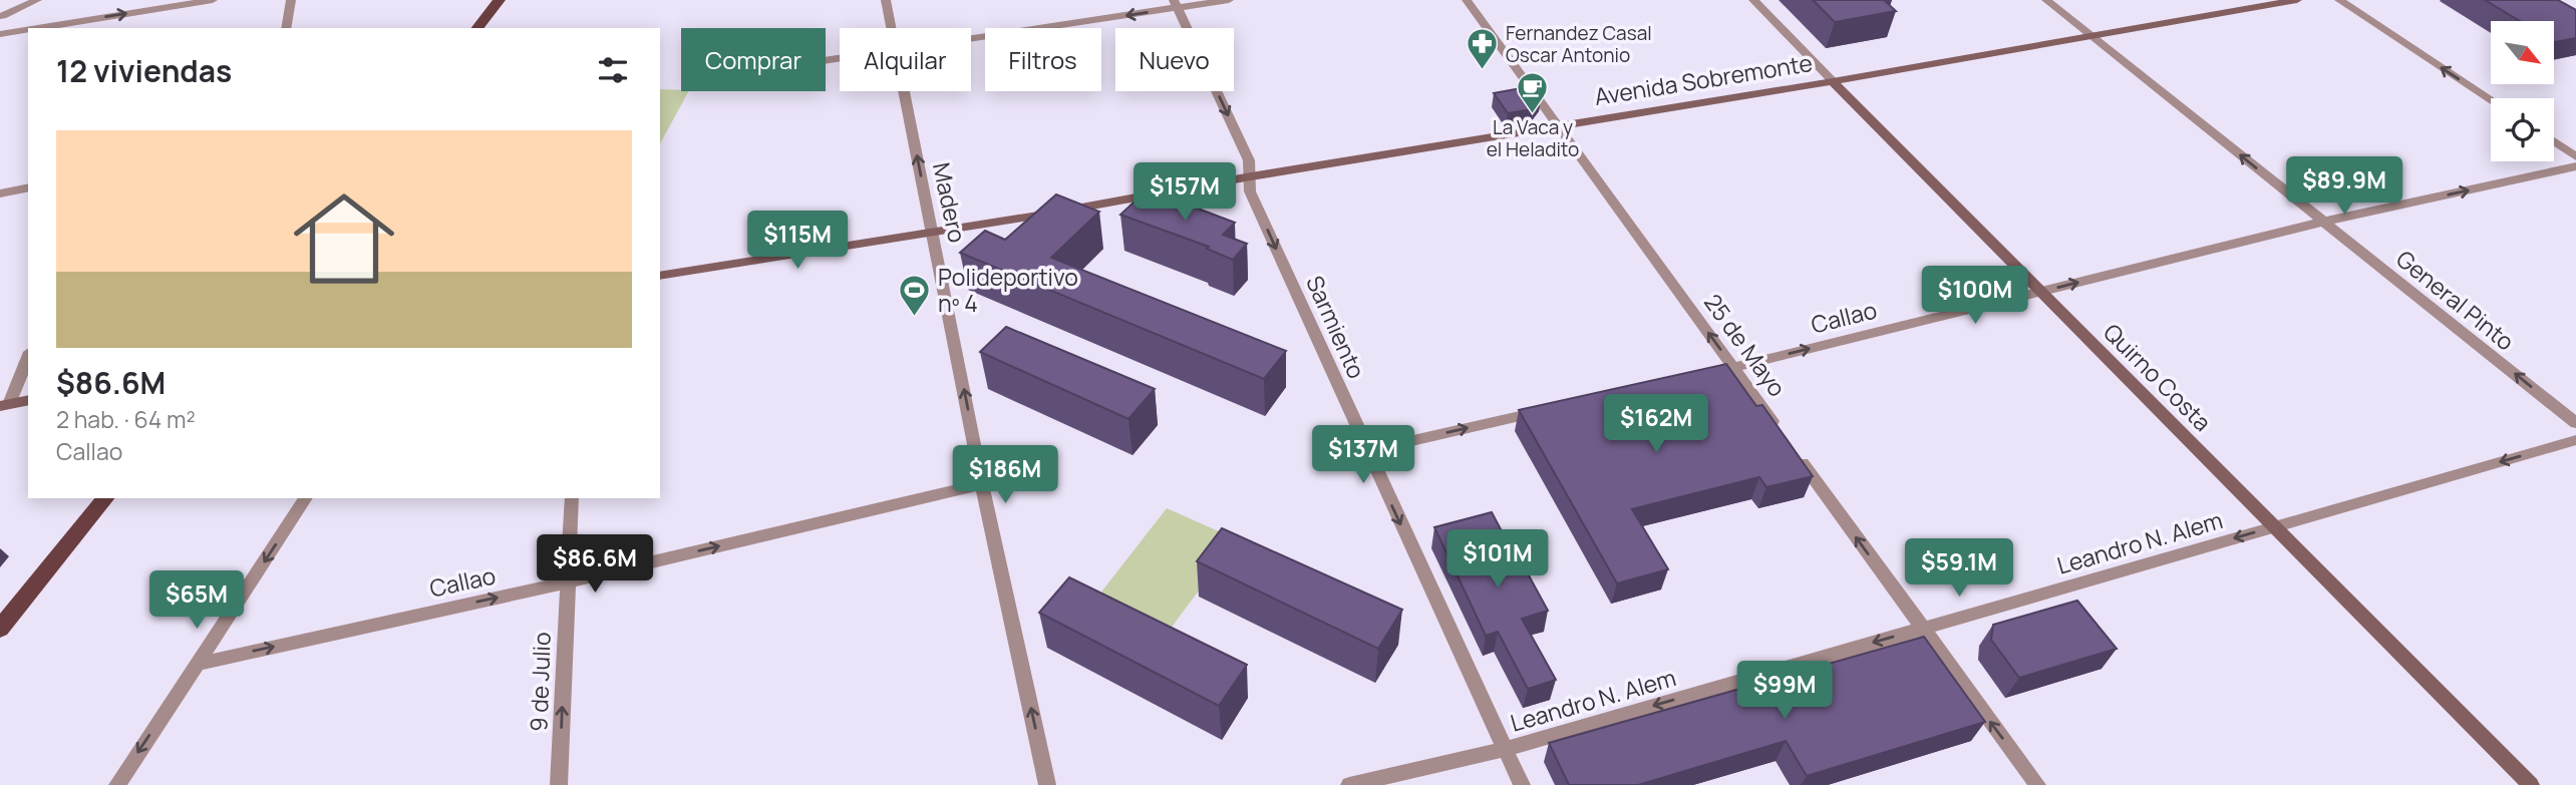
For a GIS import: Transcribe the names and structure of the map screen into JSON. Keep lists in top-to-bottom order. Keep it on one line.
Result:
{"streets":{"main road":["Avenida Sobremonte","Quirno Costa"],"street":["Madero","General Pinto","Callao","Sarmiento","25 de Mayo","Leandro N. Alem","9 de Julio"]},"crossings":[["Avenida Sobremonte","Madero"],["Avenida Sobremonte","General Pinto"],["Avenida Sobremonte","Sarmiento"],["Avenida Sobremonte","25 de Mayo"],["Avenida Sobremonte","Quirno Costa"],["Madero","Callao"],["General Pinto","Callao"],["Callao","25 de Mayo"],["Callao","Quirno Costa"],["Callao","9 de Julio"],["Sarmiento","Leandro N. Alem"],["25 de Mayo","Leandro N. Alem"],["Quirno Costa","Leandro N. Alem"]],"one_way":["Madero","General Pinto","Callao","Sarmiento","25 de Mayo","Leandro N. Alem","9 de Julio"],"places":{"pharmacy":["Fernandez Casal Oscar Antonio"],"cafe":["La Vaca y el Heladito"],"sports":["Polideportivo nº 4"]},"north":"bottom right","page":{"chip":["Comprar","Alquilar","Filtros","Nuevo"],"heading":"12 viviendas","list":[{"name":"$86.6M","note":"2 hab. · 64 m² · Callao"}],"price":["$89.9M","$157M","$115M","$100M","$162M","$137M","$186M","$101M","$86.6M","$59.1M","$65M","$99M"]}}
